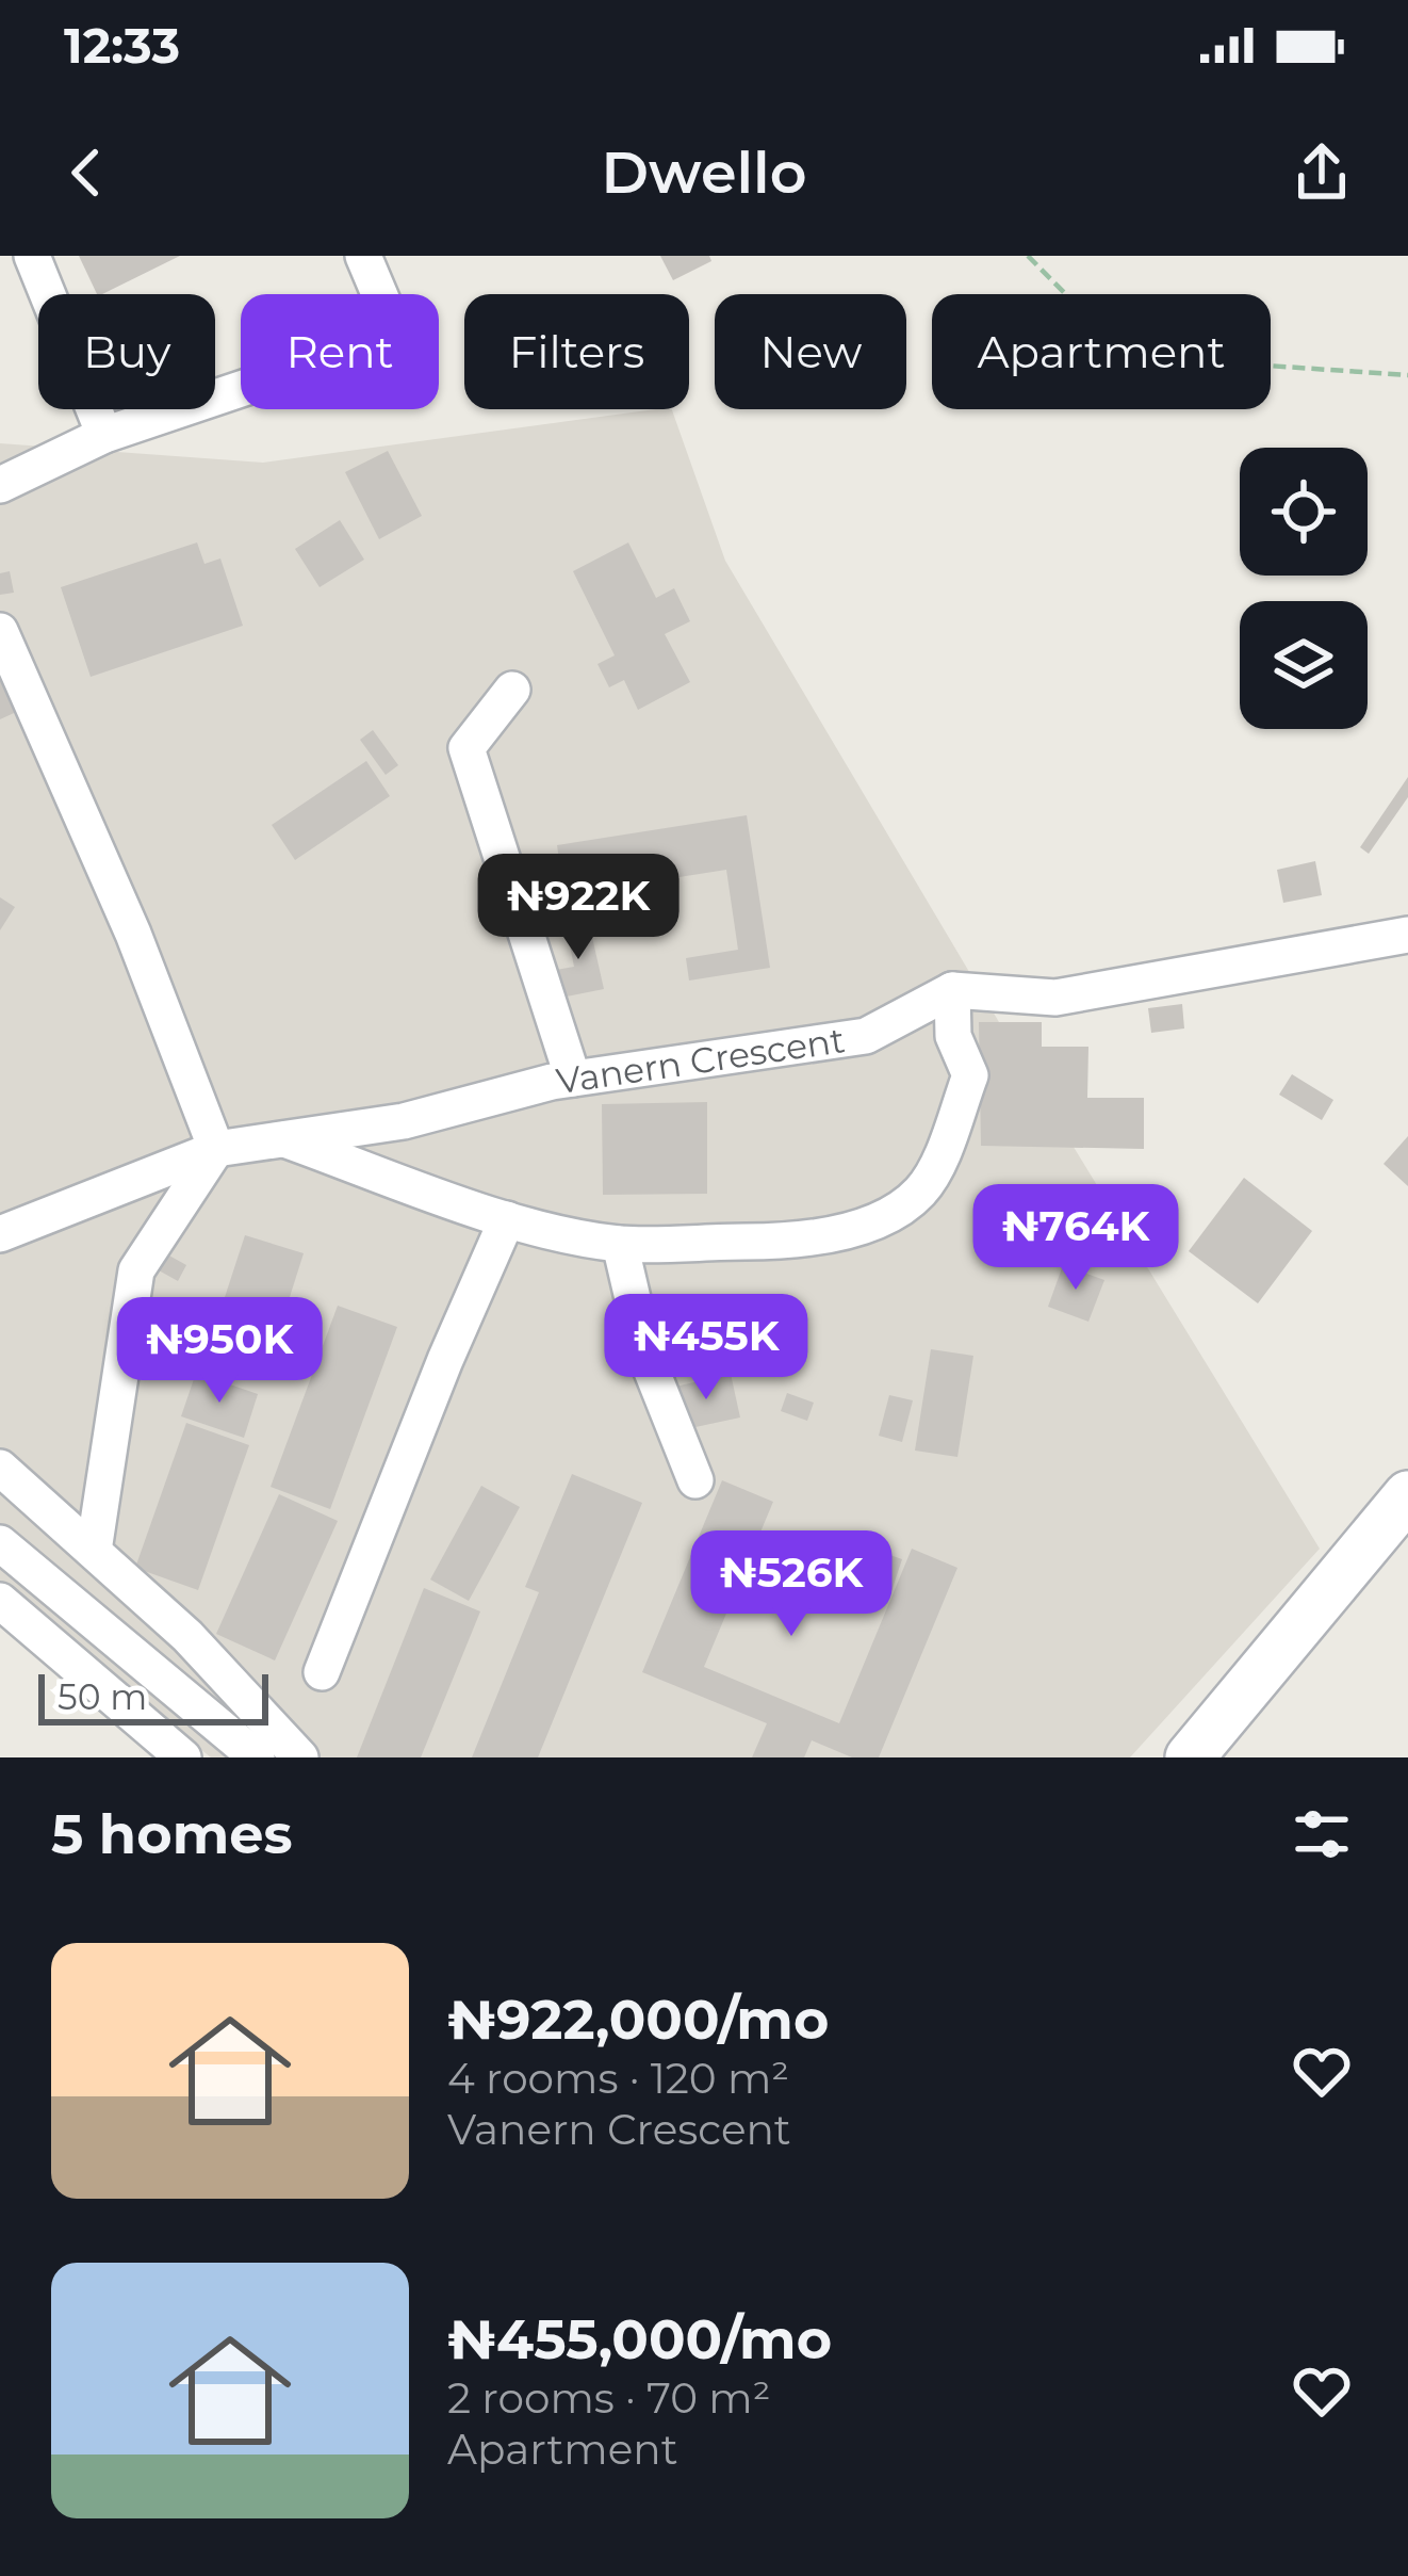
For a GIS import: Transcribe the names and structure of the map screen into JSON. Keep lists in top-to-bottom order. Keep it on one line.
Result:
{"streets":{"street":["Vanern Crescent"]},"scale_bar":"50 m","page":{"status":"12:33","header":"Dwello","chip":["Buy","Rent","Filters","New","Apartment"],"price":["₦922K","₦764K","₦455K","₦950K","₦526K"],"scale":"50 m","heading":"5 homes","list":[{"name":"₦922,000/mo","note":"4 rooms · 120 m² · Vanern Crescent"},{"name":"₦455,000/mo","note":"2 rooms · 70 m² · Apartment"}]}}
